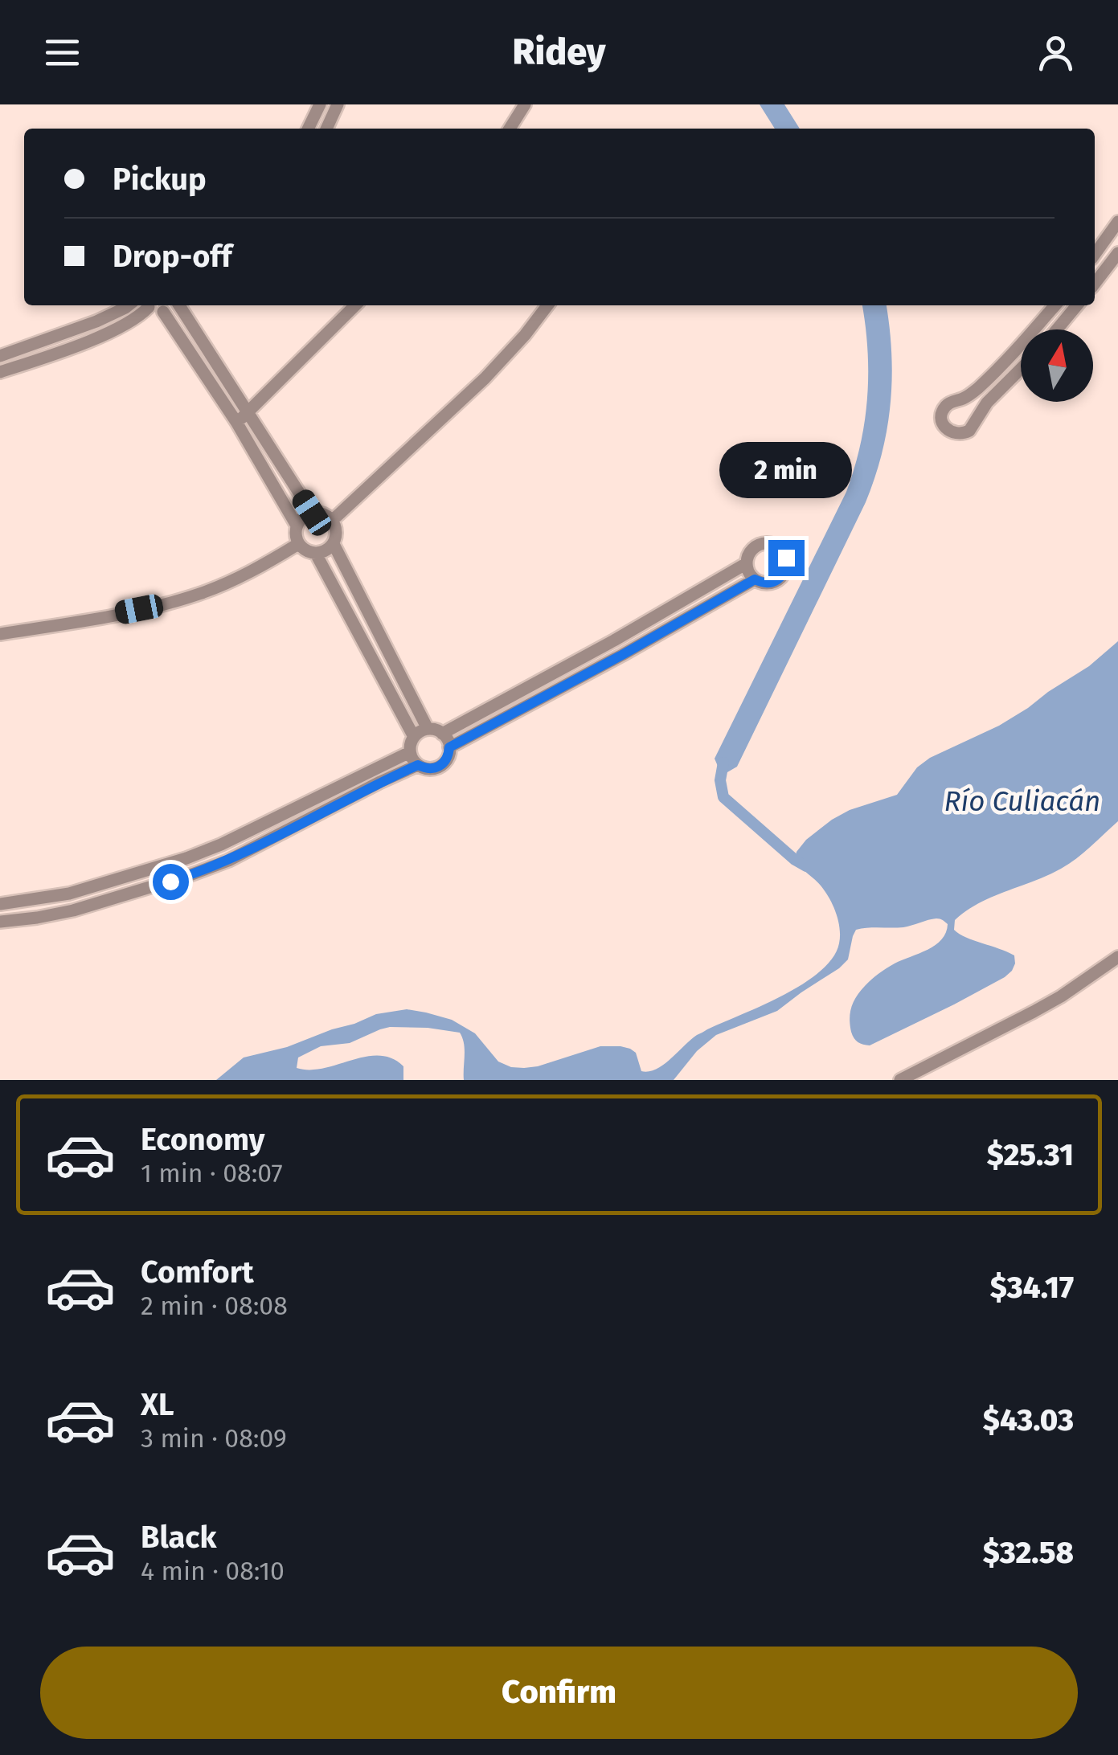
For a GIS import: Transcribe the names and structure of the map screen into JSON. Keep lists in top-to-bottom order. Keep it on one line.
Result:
{"water":["Río Culiacán"],"north":"top","page":{"header":"Ridey","banner":["Pickup","Drop-off"],"bubble":"2 min","list":[{"name":"Economy","note":"1 min · 08:07","value":"$25.31"},{"name":"Comfort","note":"2 min · 08:08","value":"$34.17"},{"name":"XL","note":"3 min · 08:09","value":"$43.03"},{"name":"Black","note":"4 min · 08:10","value":"$32.58"}],"buttons":"Confirm"}}
